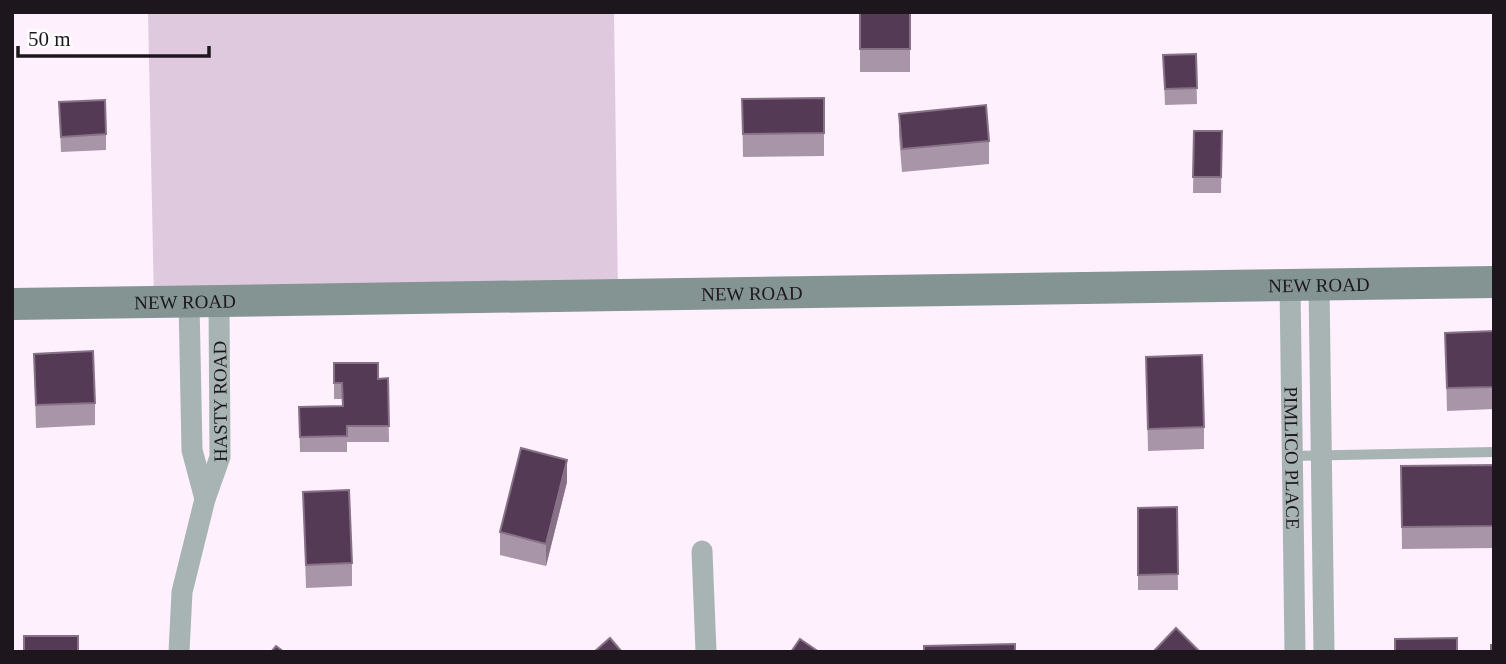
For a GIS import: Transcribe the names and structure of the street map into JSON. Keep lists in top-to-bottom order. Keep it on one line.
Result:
{"streets":{"street":["NEW ROAD","HASTY ROAD","PIMLICO PLACE"]},"crossings":[["NEW ROAD","HASTY ROAD"],["NEW ROAD","PIMLICO PLACE"]],"scale_bar":"50 m"}
